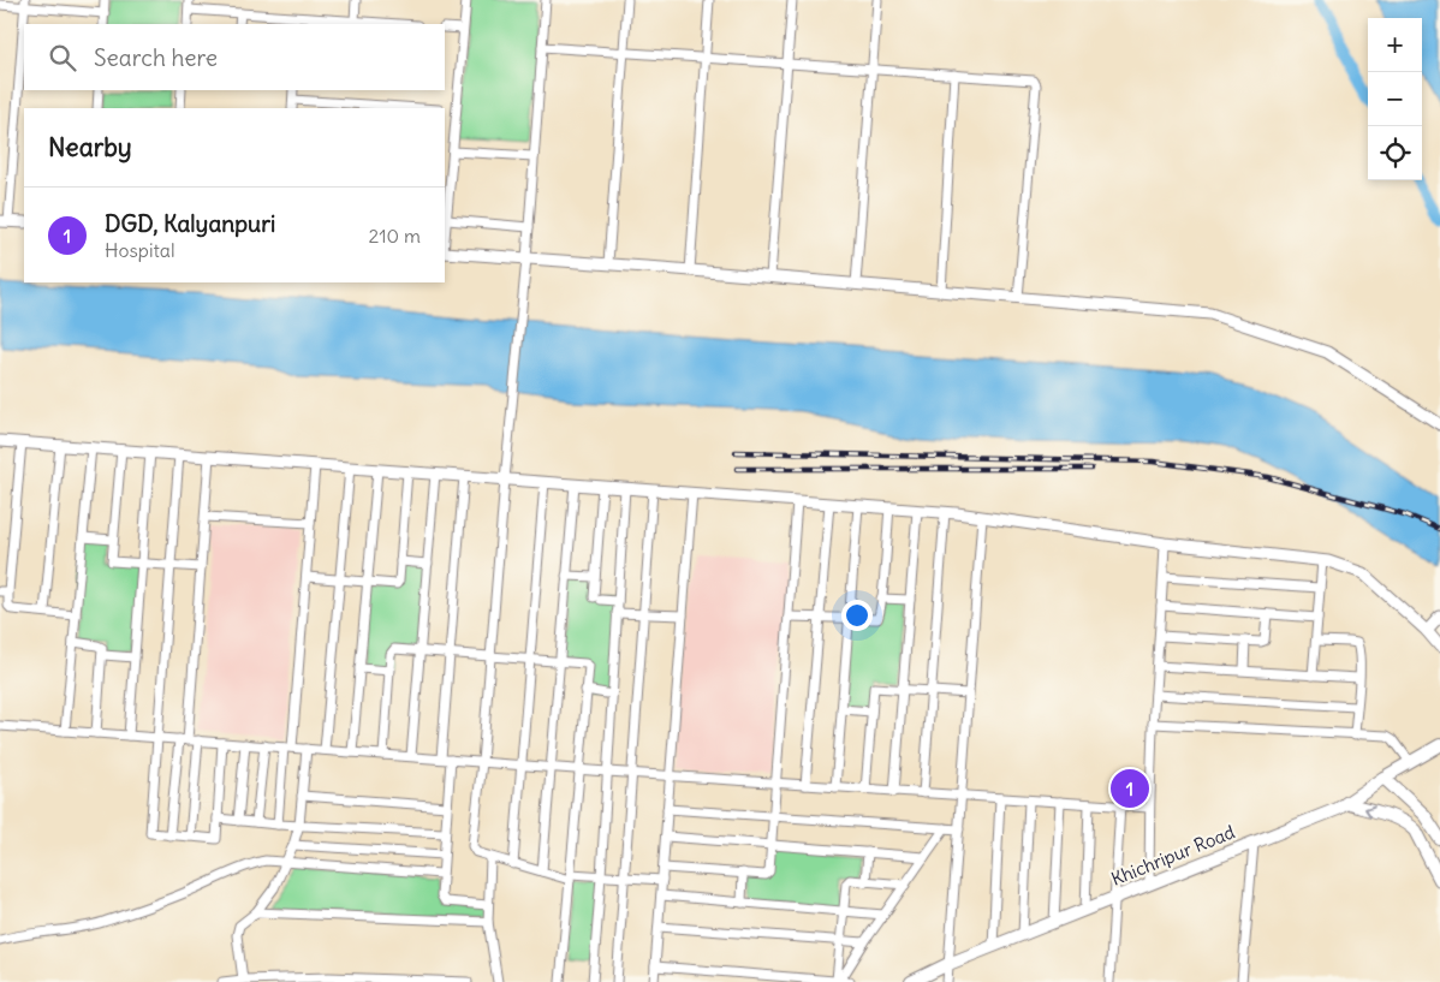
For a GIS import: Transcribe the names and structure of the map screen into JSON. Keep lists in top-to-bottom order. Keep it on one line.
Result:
{"streets":{"main road":["Khichripur Road"]},"page":{"map_buttons":["+","−"],"search":"Search here","heading":"Nearby","list":[{"mark":"1","name":"DGD, Kalyanpuri","note":"Hospital","value":"210 m"}],"pins":"1"}}
